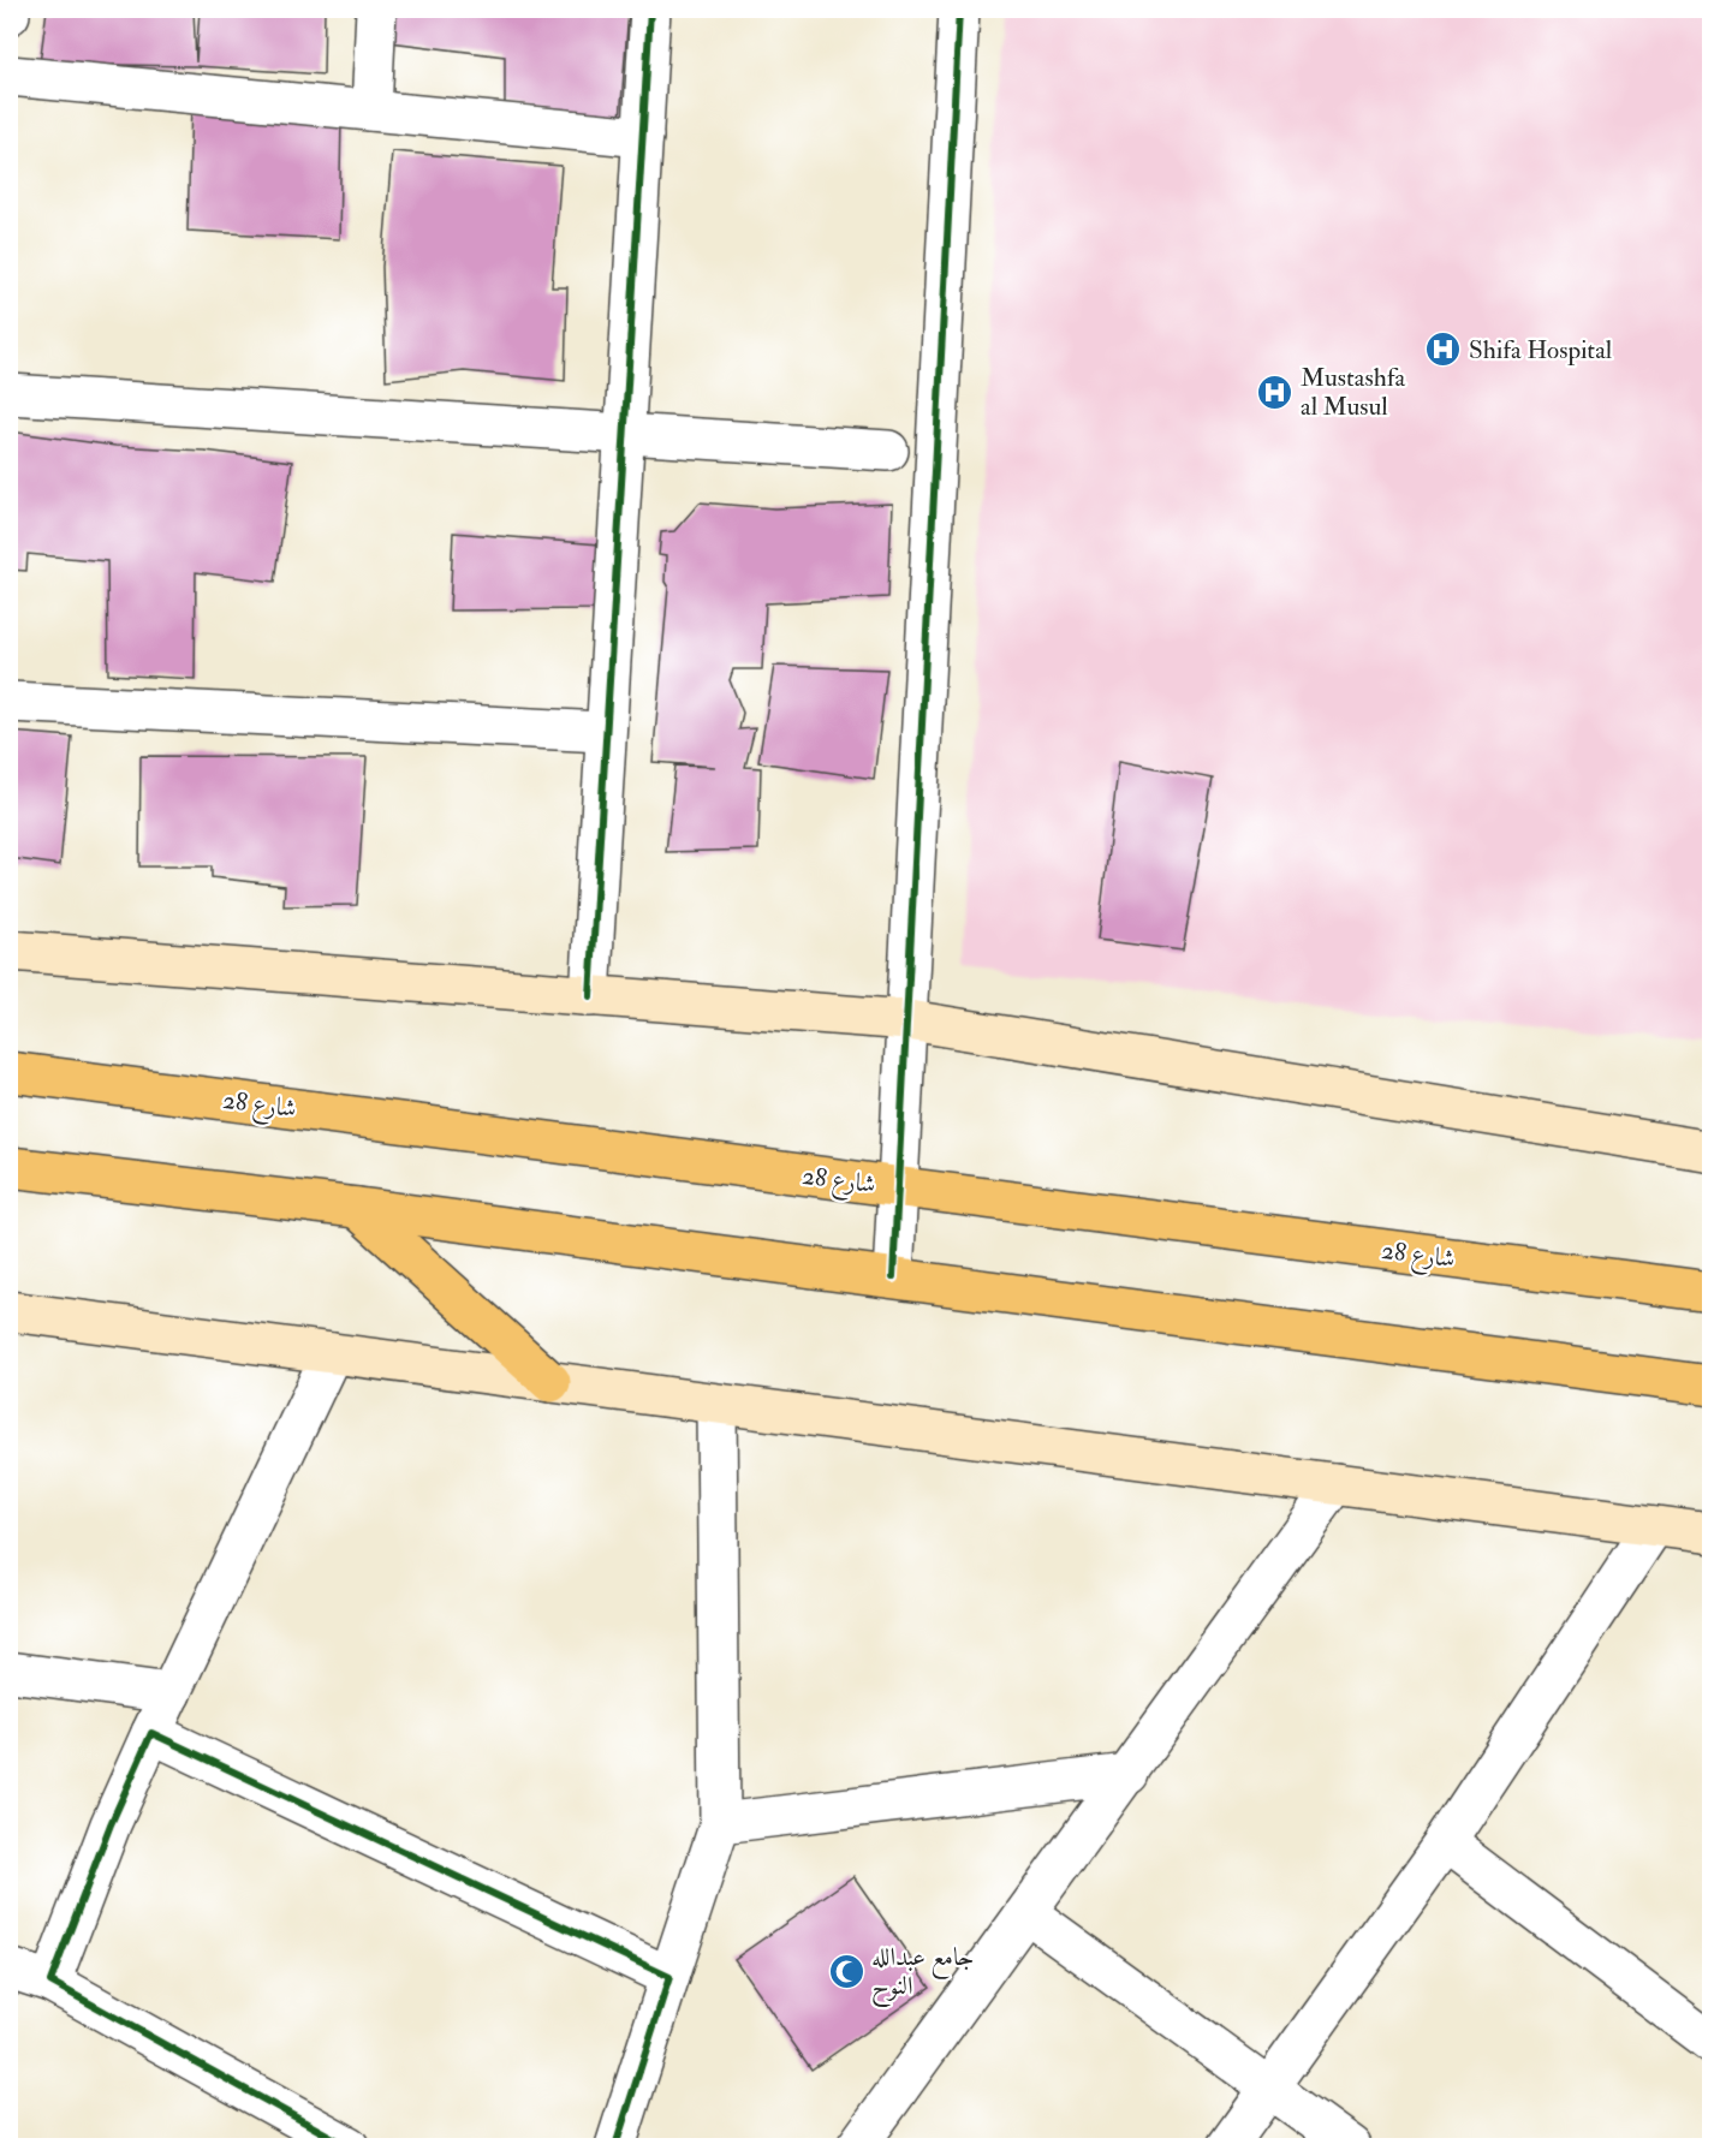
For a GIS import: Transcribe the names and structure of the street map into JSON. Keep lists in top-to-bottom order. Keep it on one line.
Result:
{"streets":{"highway":["شارع 28"]},"places":{"hospital":["Shifa Hospital","Mustashfa al Musul"],"mosque":["جامع عبدالله النوح"]}}
